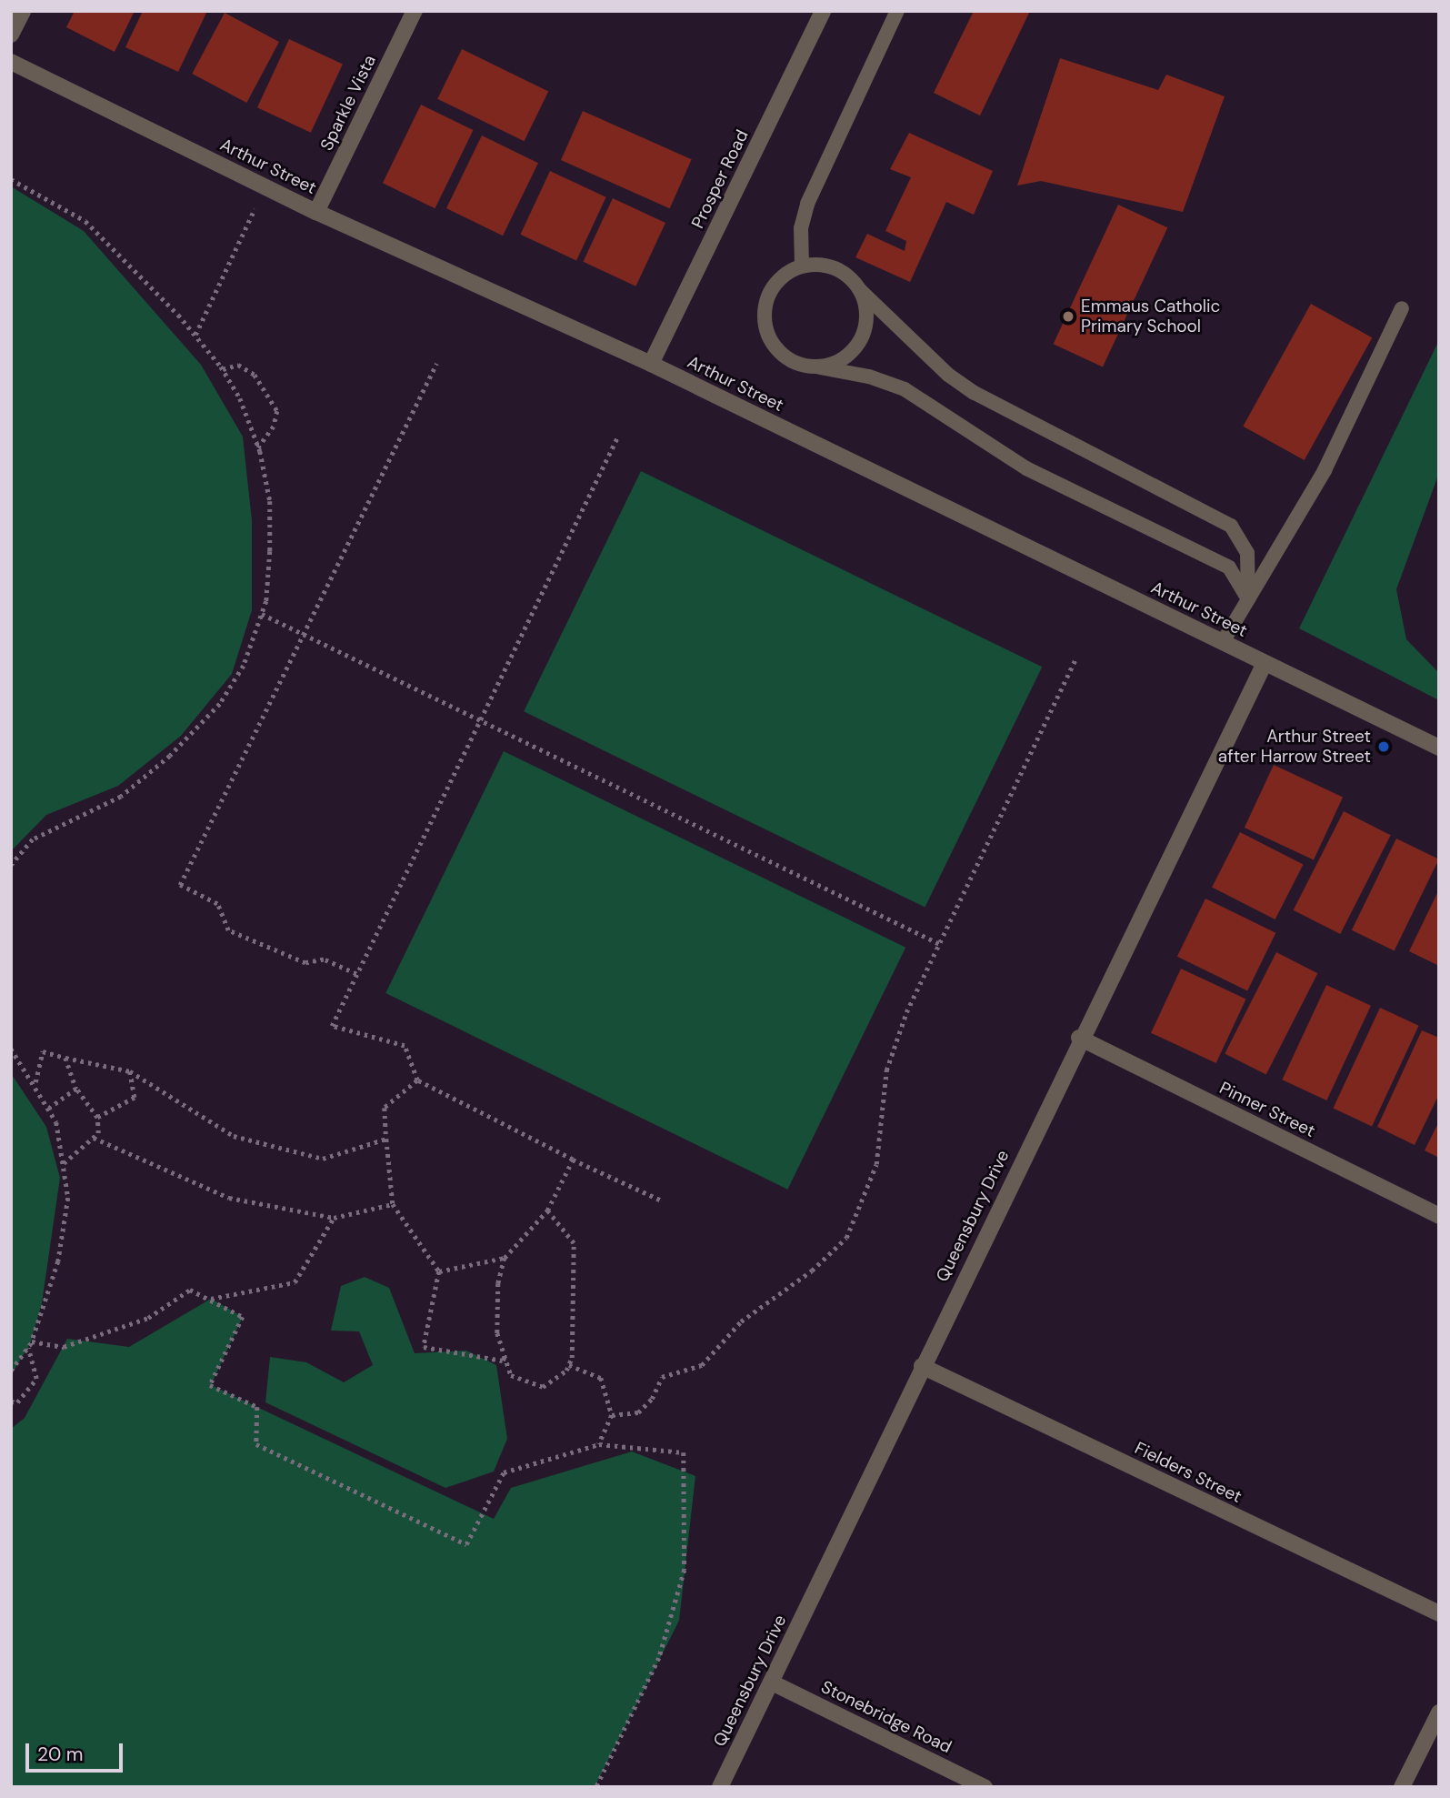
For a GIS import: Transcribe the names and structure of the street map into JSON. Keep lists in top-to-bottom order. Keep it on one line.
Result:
{"streets":{"street":["Sparkle Vista","Arthur Street","Prosper Road","Pinner Street","Queensbury Drive","Fielders Street","Stonebridge Road"]},"crossings":[["Sparkle Vista","Arthur Street"],["Arthur Street","Prosper Road"],["Arthur Street","Queensbury Drive"],["Pinner Street","Queensbury Drive"],["Queensbury Drive","Fielders Street"],["Queensbury Drive","Stonebridge Road"]],"places":["Emmaus Catholic Primary School","Arthur Street after Harrow Street"],"scale_bar":"20 m"}
